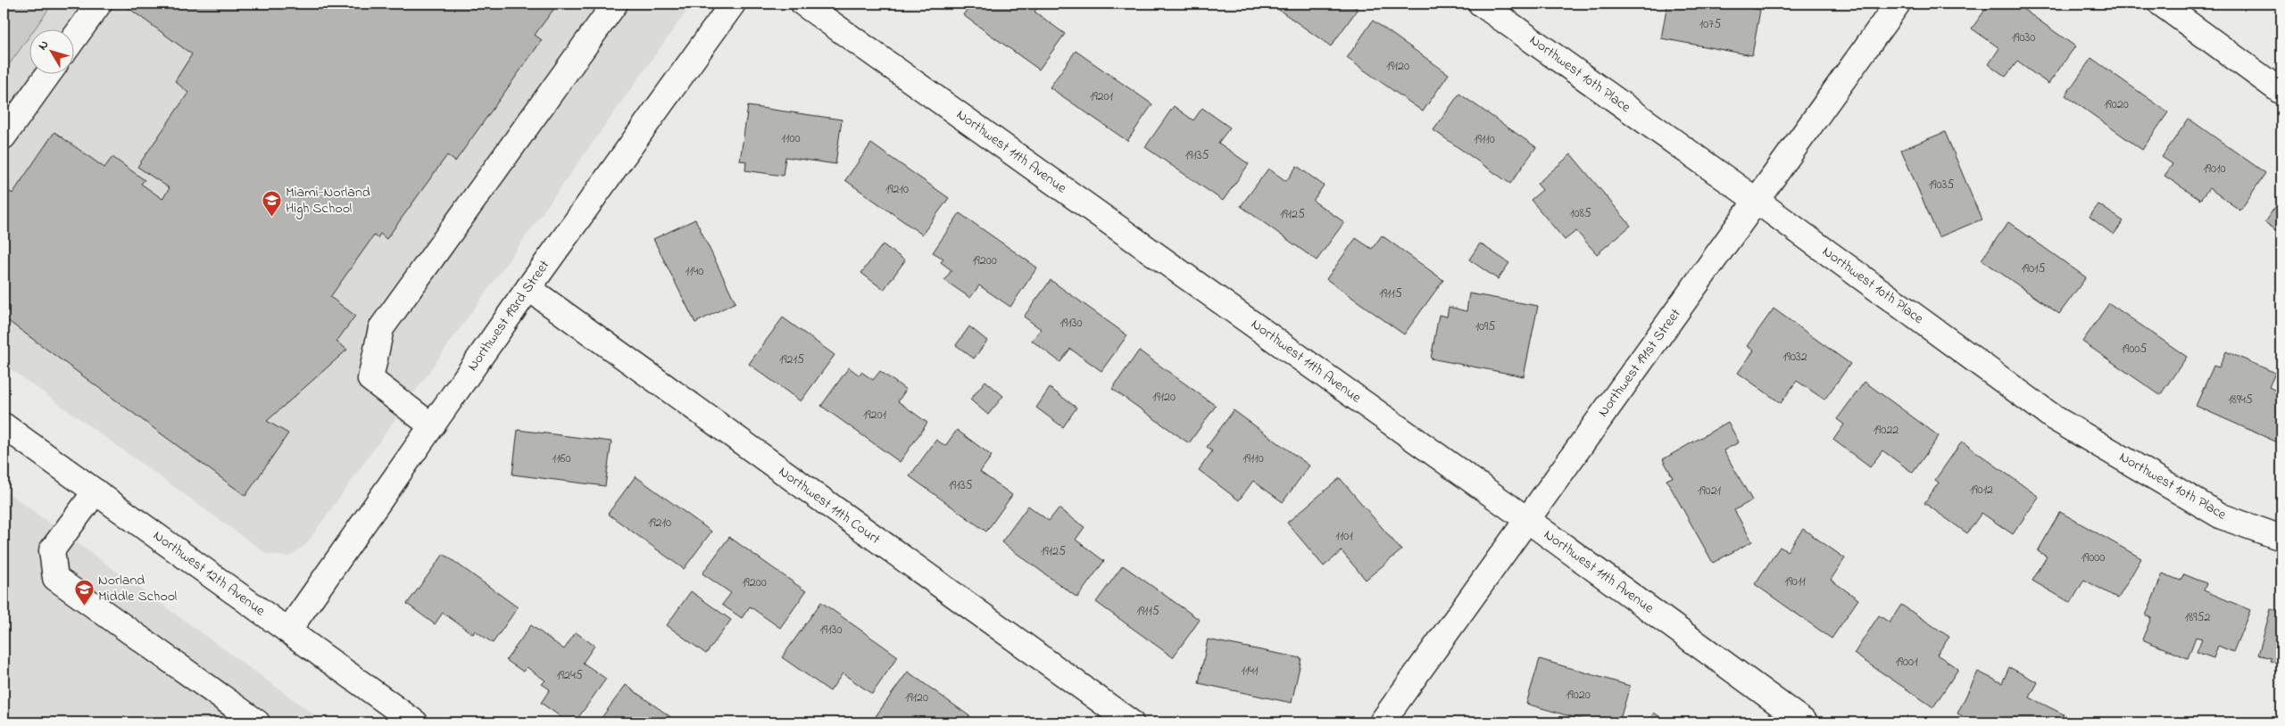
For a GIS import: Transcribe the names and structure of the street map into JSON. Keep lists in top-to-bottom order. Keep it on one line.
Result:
{"streets":{"street":["Northwest 10th Place","Northwest 11th Avenue","Northwest 193rd Street","Northwest 191st Street","Northwest 11th Court","Northwest 12th Avenue"]},"crossings":[["Northwest 10th Place","Northwest 191st Street"],["Northwest 11th Avenue","Northwest 191st Street"],["Northwest 193rd Street","Northwest 11th Court"],["Northwest 193rd Street","Northwest 12th Avenue"]],"places":{"school or university":["Miami-Norland High School","Norland Middle School"]},"house_numbers":["1075","19030","19120","19201","19020","1100","19110","19135","19010","19035","19210","1085","19125","19200","19015","1140","19115","19130","1095","19005","19032","19215","19120","18945","19201","19022","1160","19110","19135","19012","19021","19210","1101","19125","19000","19011","19200","19115","18952","19130","19001","1141","19245","19020","19120"],"north":"top left"}
